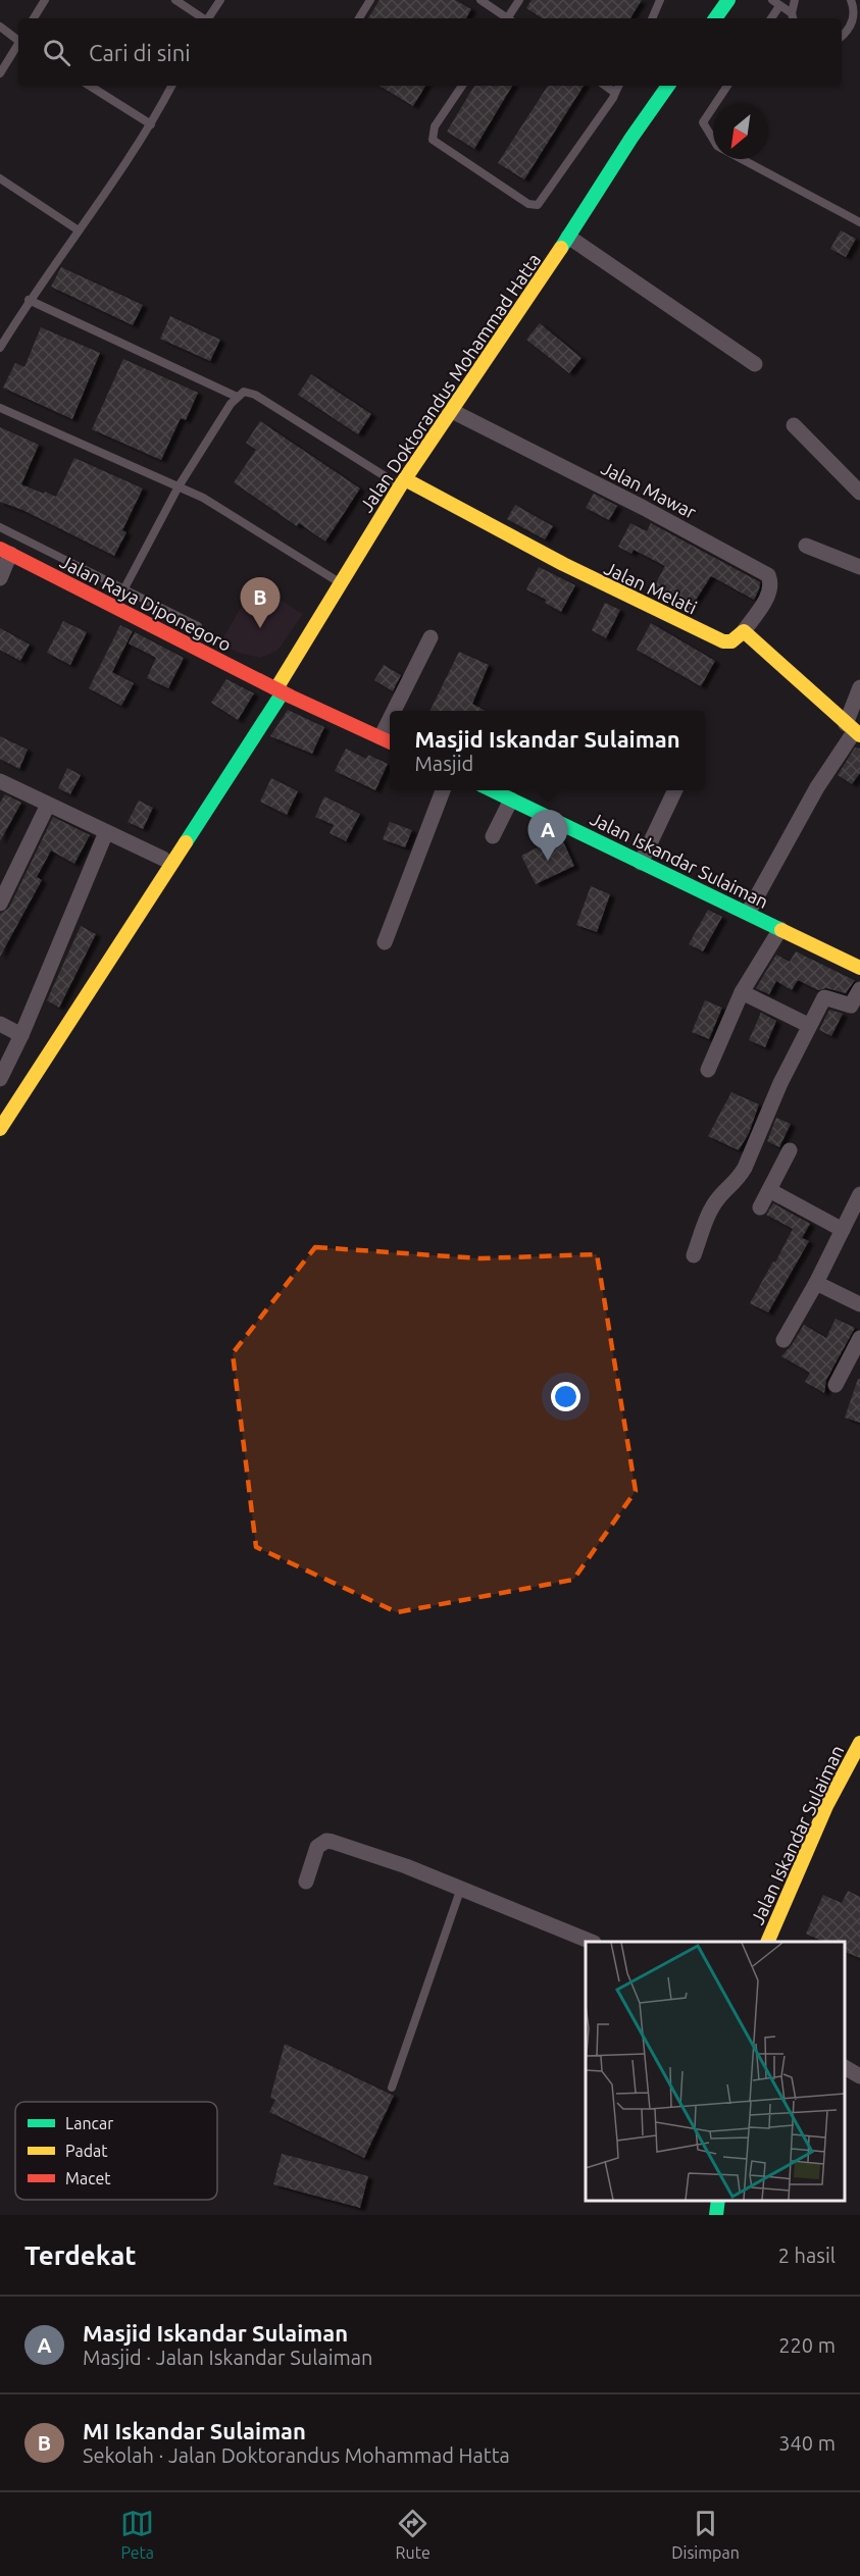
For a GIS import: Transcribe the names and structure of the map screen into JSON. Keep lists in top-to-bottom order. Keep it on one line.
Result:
{"streets":{"street":["Jalan Doktorandus Mohammad Hatta","Jalan Mawar","Jalan Melati","Jalan Raya Diponegoro","Jalan Iskandar Sulaiman"]},"crossings":[["Jalan Doktorandus Mohammad Hatta","Jalan Mawar"],["Jalan Doktorandus Mohammad Hatta","Jalan Melati"],["Jalan Doktorandus Mohammad Hatta","Jalan Raya Diponegoro"],["Jalan Mawar","Jalan Melati"]],"legend":["Lancar","Padat","Macet"],"north":"bottom left","page":{"search":"Cari di sini","pins":["B","A"],"popup":["Masjid Iskandar Sulaiman","Masjid"],"heading":["Terdekat","2 hasil"],"list":[{"mark":"A","name":"Masjid Iskandar Sulaiman","note":"Masjid · Jalan Iskandar Sulaiman","value":"220 m"},{"mark":"B","name":"MI Iskandar Sulaiman","note":"Sekolah · Jalan Doktorandus Mohammad Hatta","value":"340 m"}],"nav":["Peta","Rute","Disimpan"]}}
